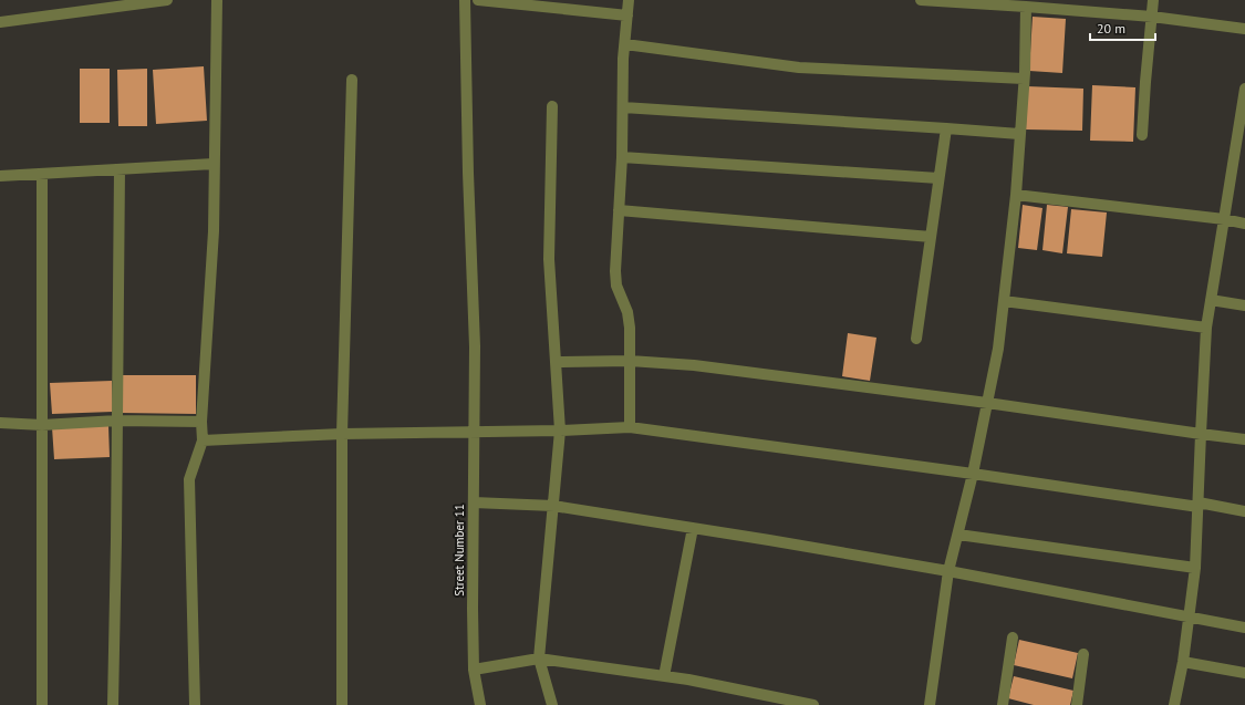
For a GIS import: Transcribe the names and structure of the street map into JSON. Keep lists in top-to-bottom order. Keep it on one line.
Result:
{"streets":{"street":["Street Number 11"]},"scale_bar":"20 m"}
